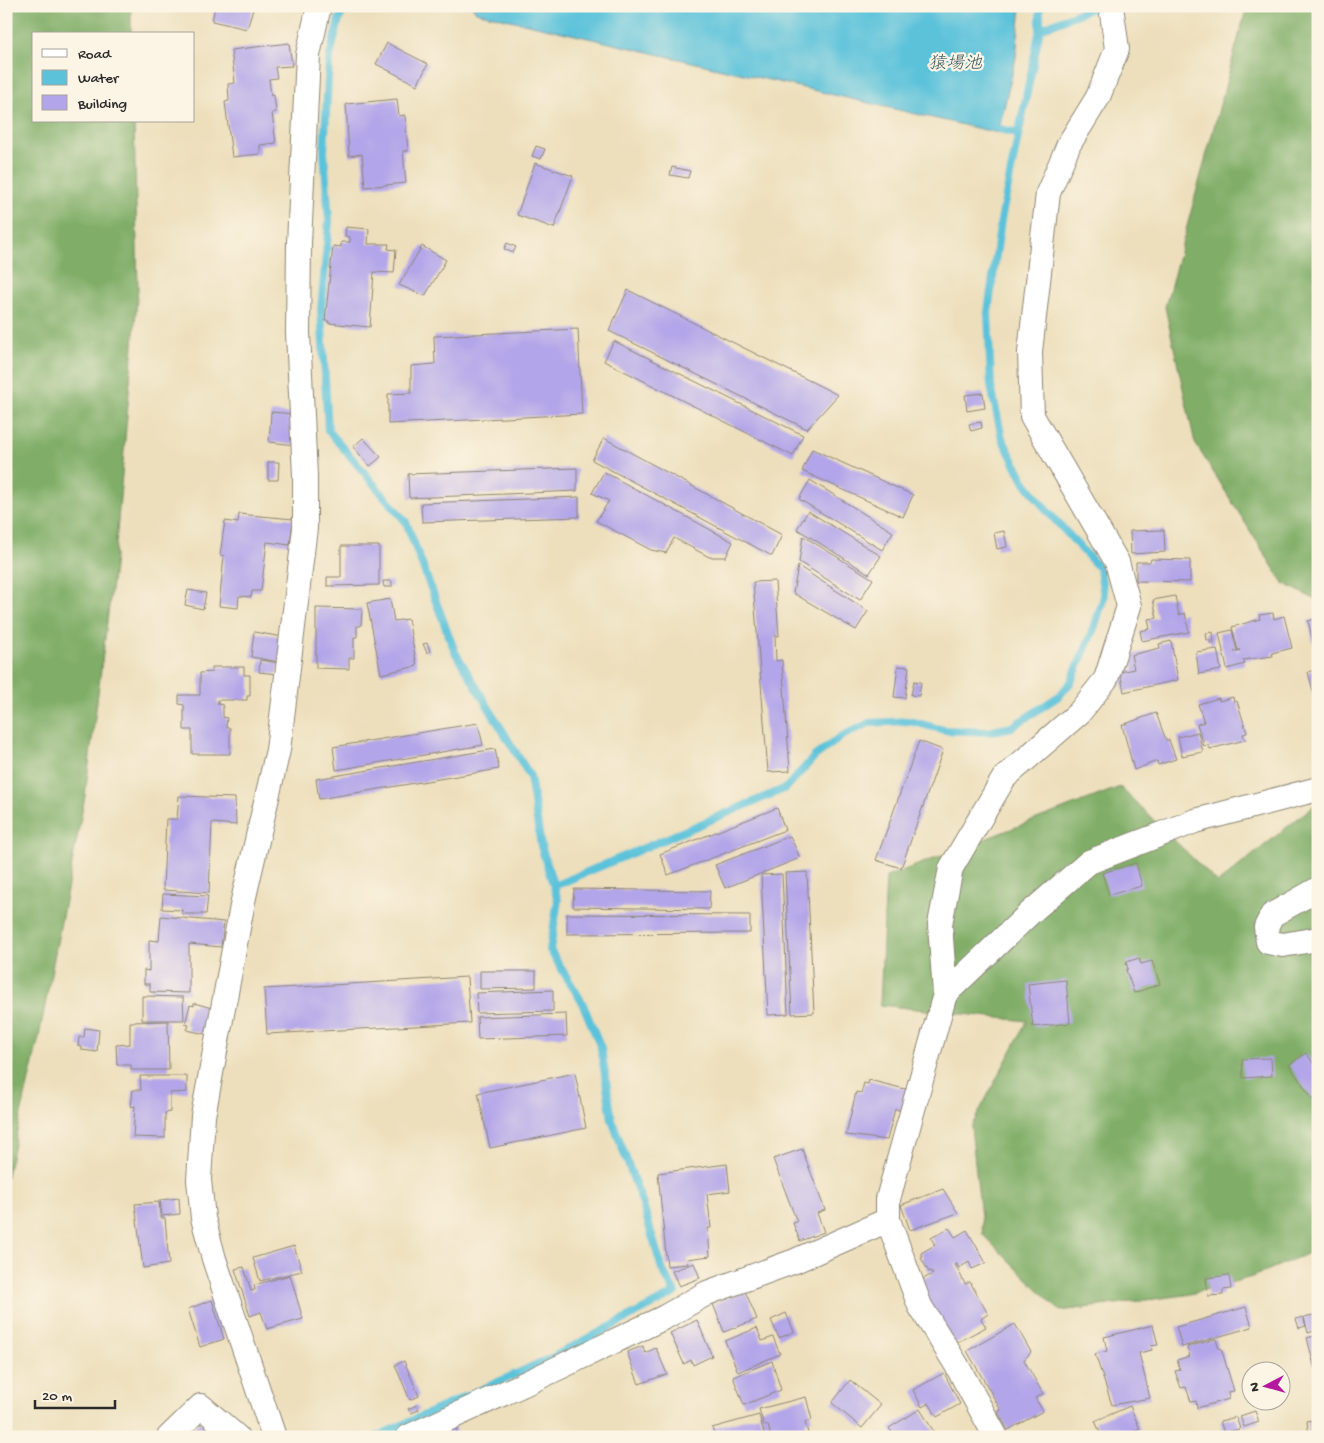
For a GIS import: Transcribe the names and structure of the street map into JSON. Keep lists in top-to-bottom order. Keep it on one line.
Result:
{"water":["猿場池"],"legend":["Road","Water","Building"],"scale_bar":"20 m","north":"left"}
